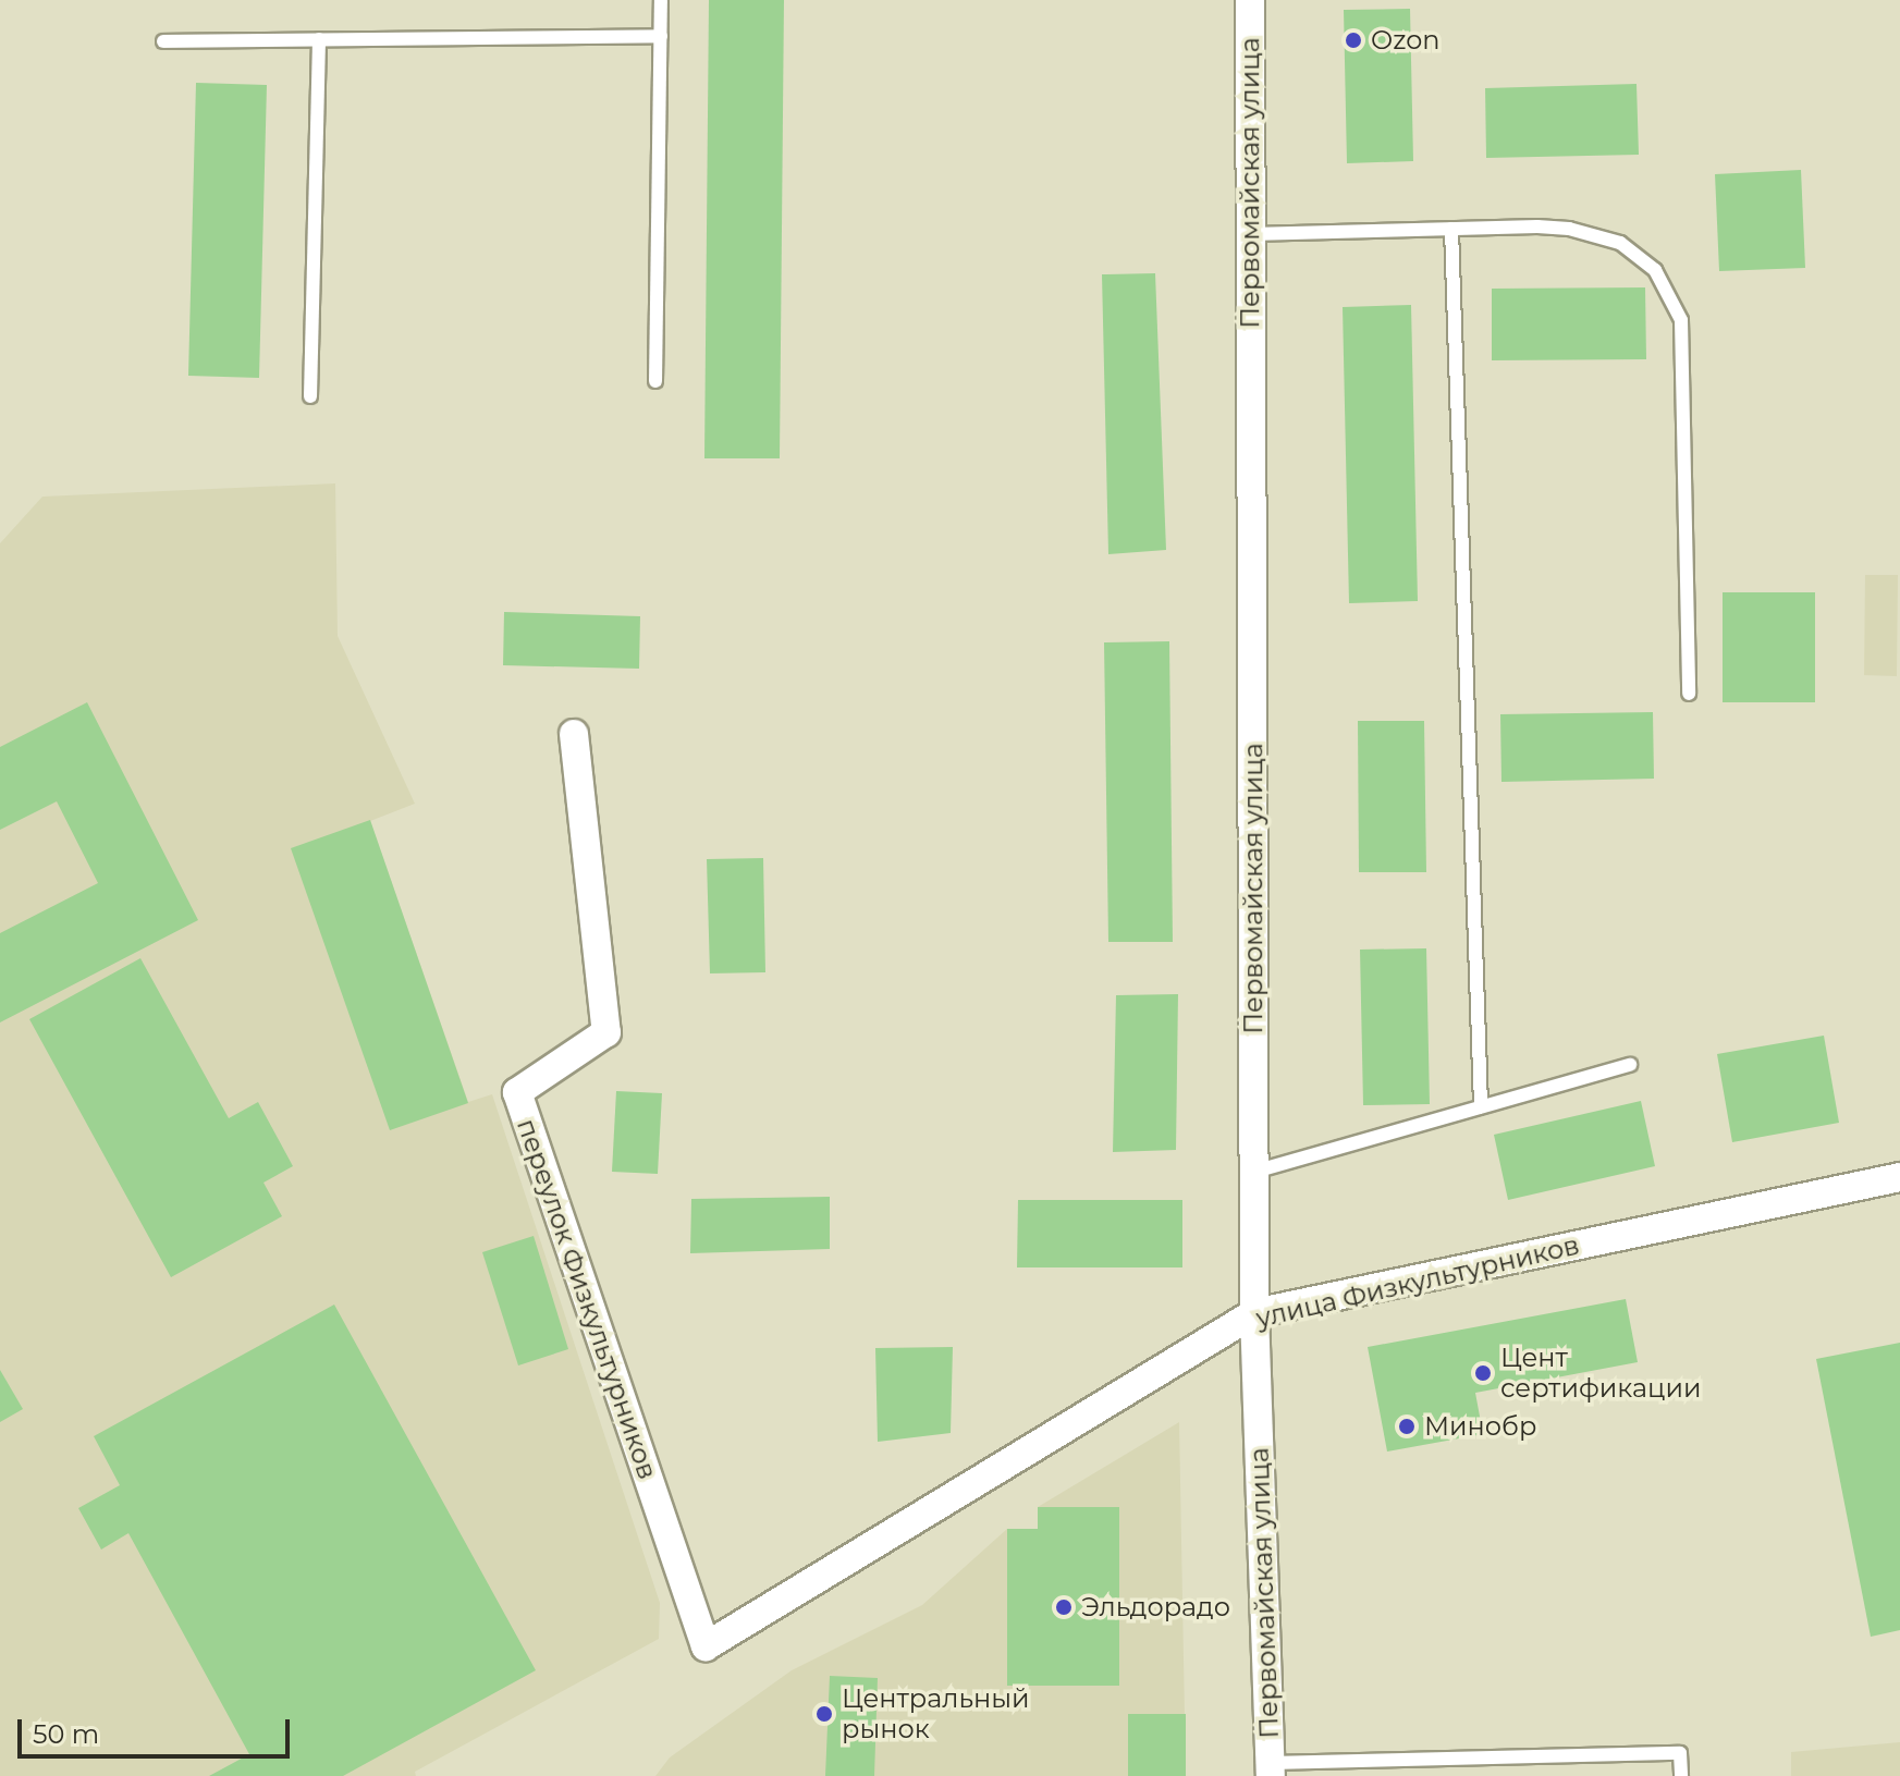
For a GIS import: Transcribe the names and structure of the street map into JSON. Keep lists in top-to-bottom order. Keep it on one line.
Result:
{"streets":{"street":["Первомайская улица","улица Физкультурников","переулок Физкультурников"]},"crossings":[["Первомайская улица","улица Физкультурников"],["улица Физкультурников","переулок Физкультурников"]],"places":["Ozon","Цент сертификации","Минобр","Эльдорадо","Центральный рынок"],"scale_bar":"50 m"}
